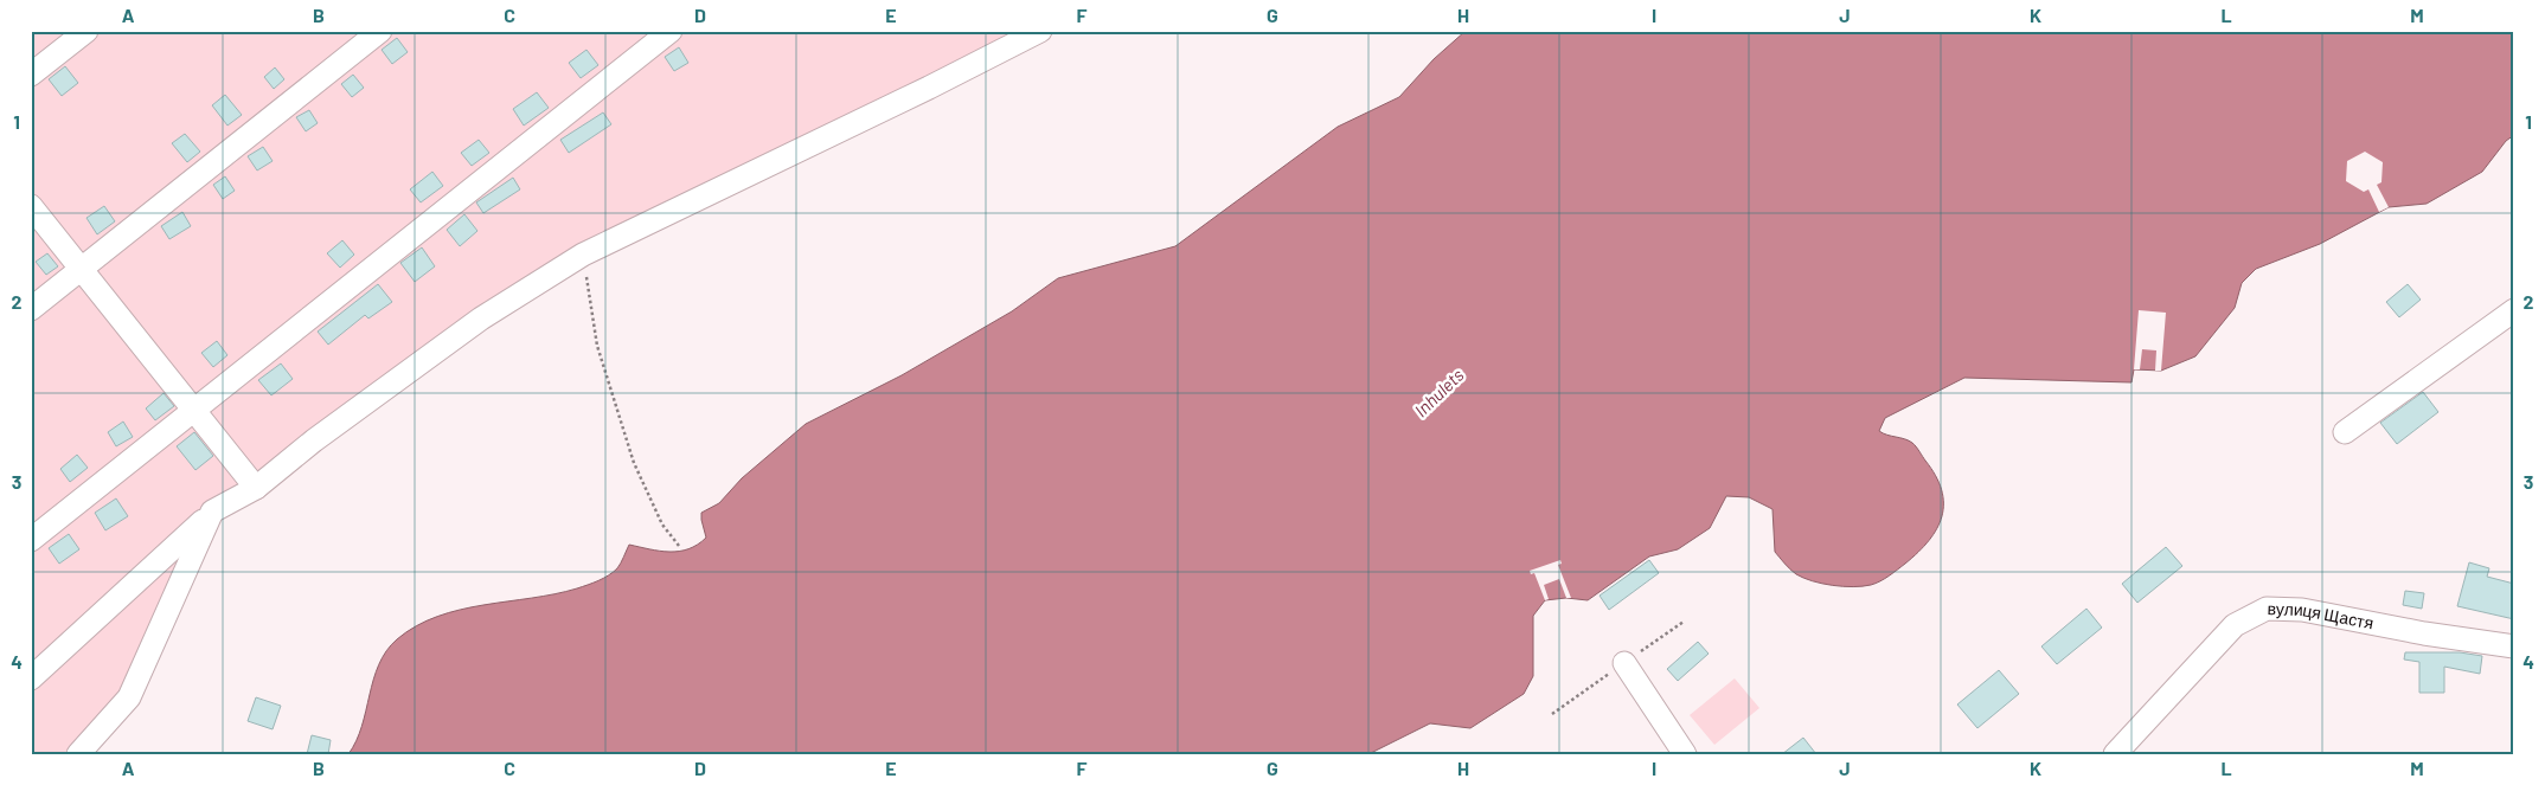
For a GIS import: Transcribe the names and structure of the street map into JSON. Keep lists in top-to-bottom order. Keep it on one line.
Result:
{"streets":{"street":["вулиця Щастя"]},"water":["Inhulets"],"grid":{"columns":["A","B","C","D","E","F","G","H","I","J","K","L","M"],"rows":["1","2","3","4"]}}
